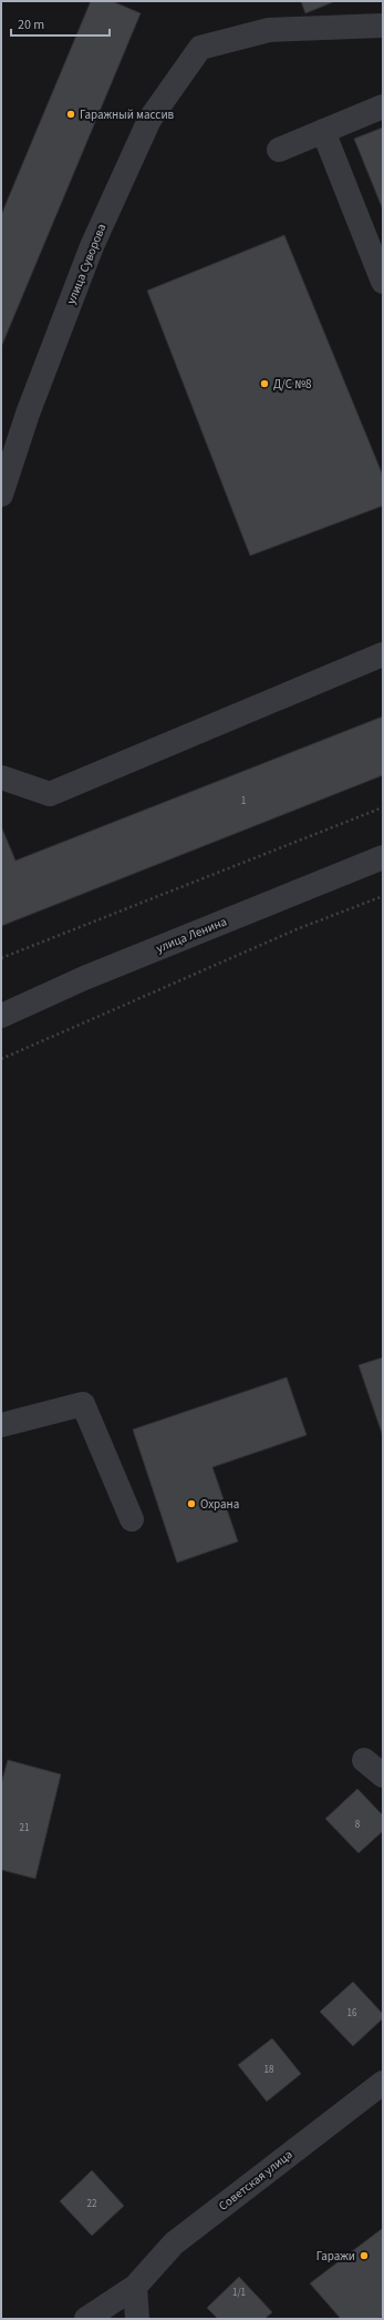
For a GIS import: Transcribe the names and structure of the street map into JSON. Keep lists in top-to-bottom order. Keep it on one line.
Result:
{"streets":{"street":["улица Суворова","улица Ленина","Советская улица"]},"places":["Гаражный массив","Д/С №8","Охрана","Гаражи"],"house_numbers":["1","8","21","16","18","22","1/1"],"scale_bar":"20 m"}
